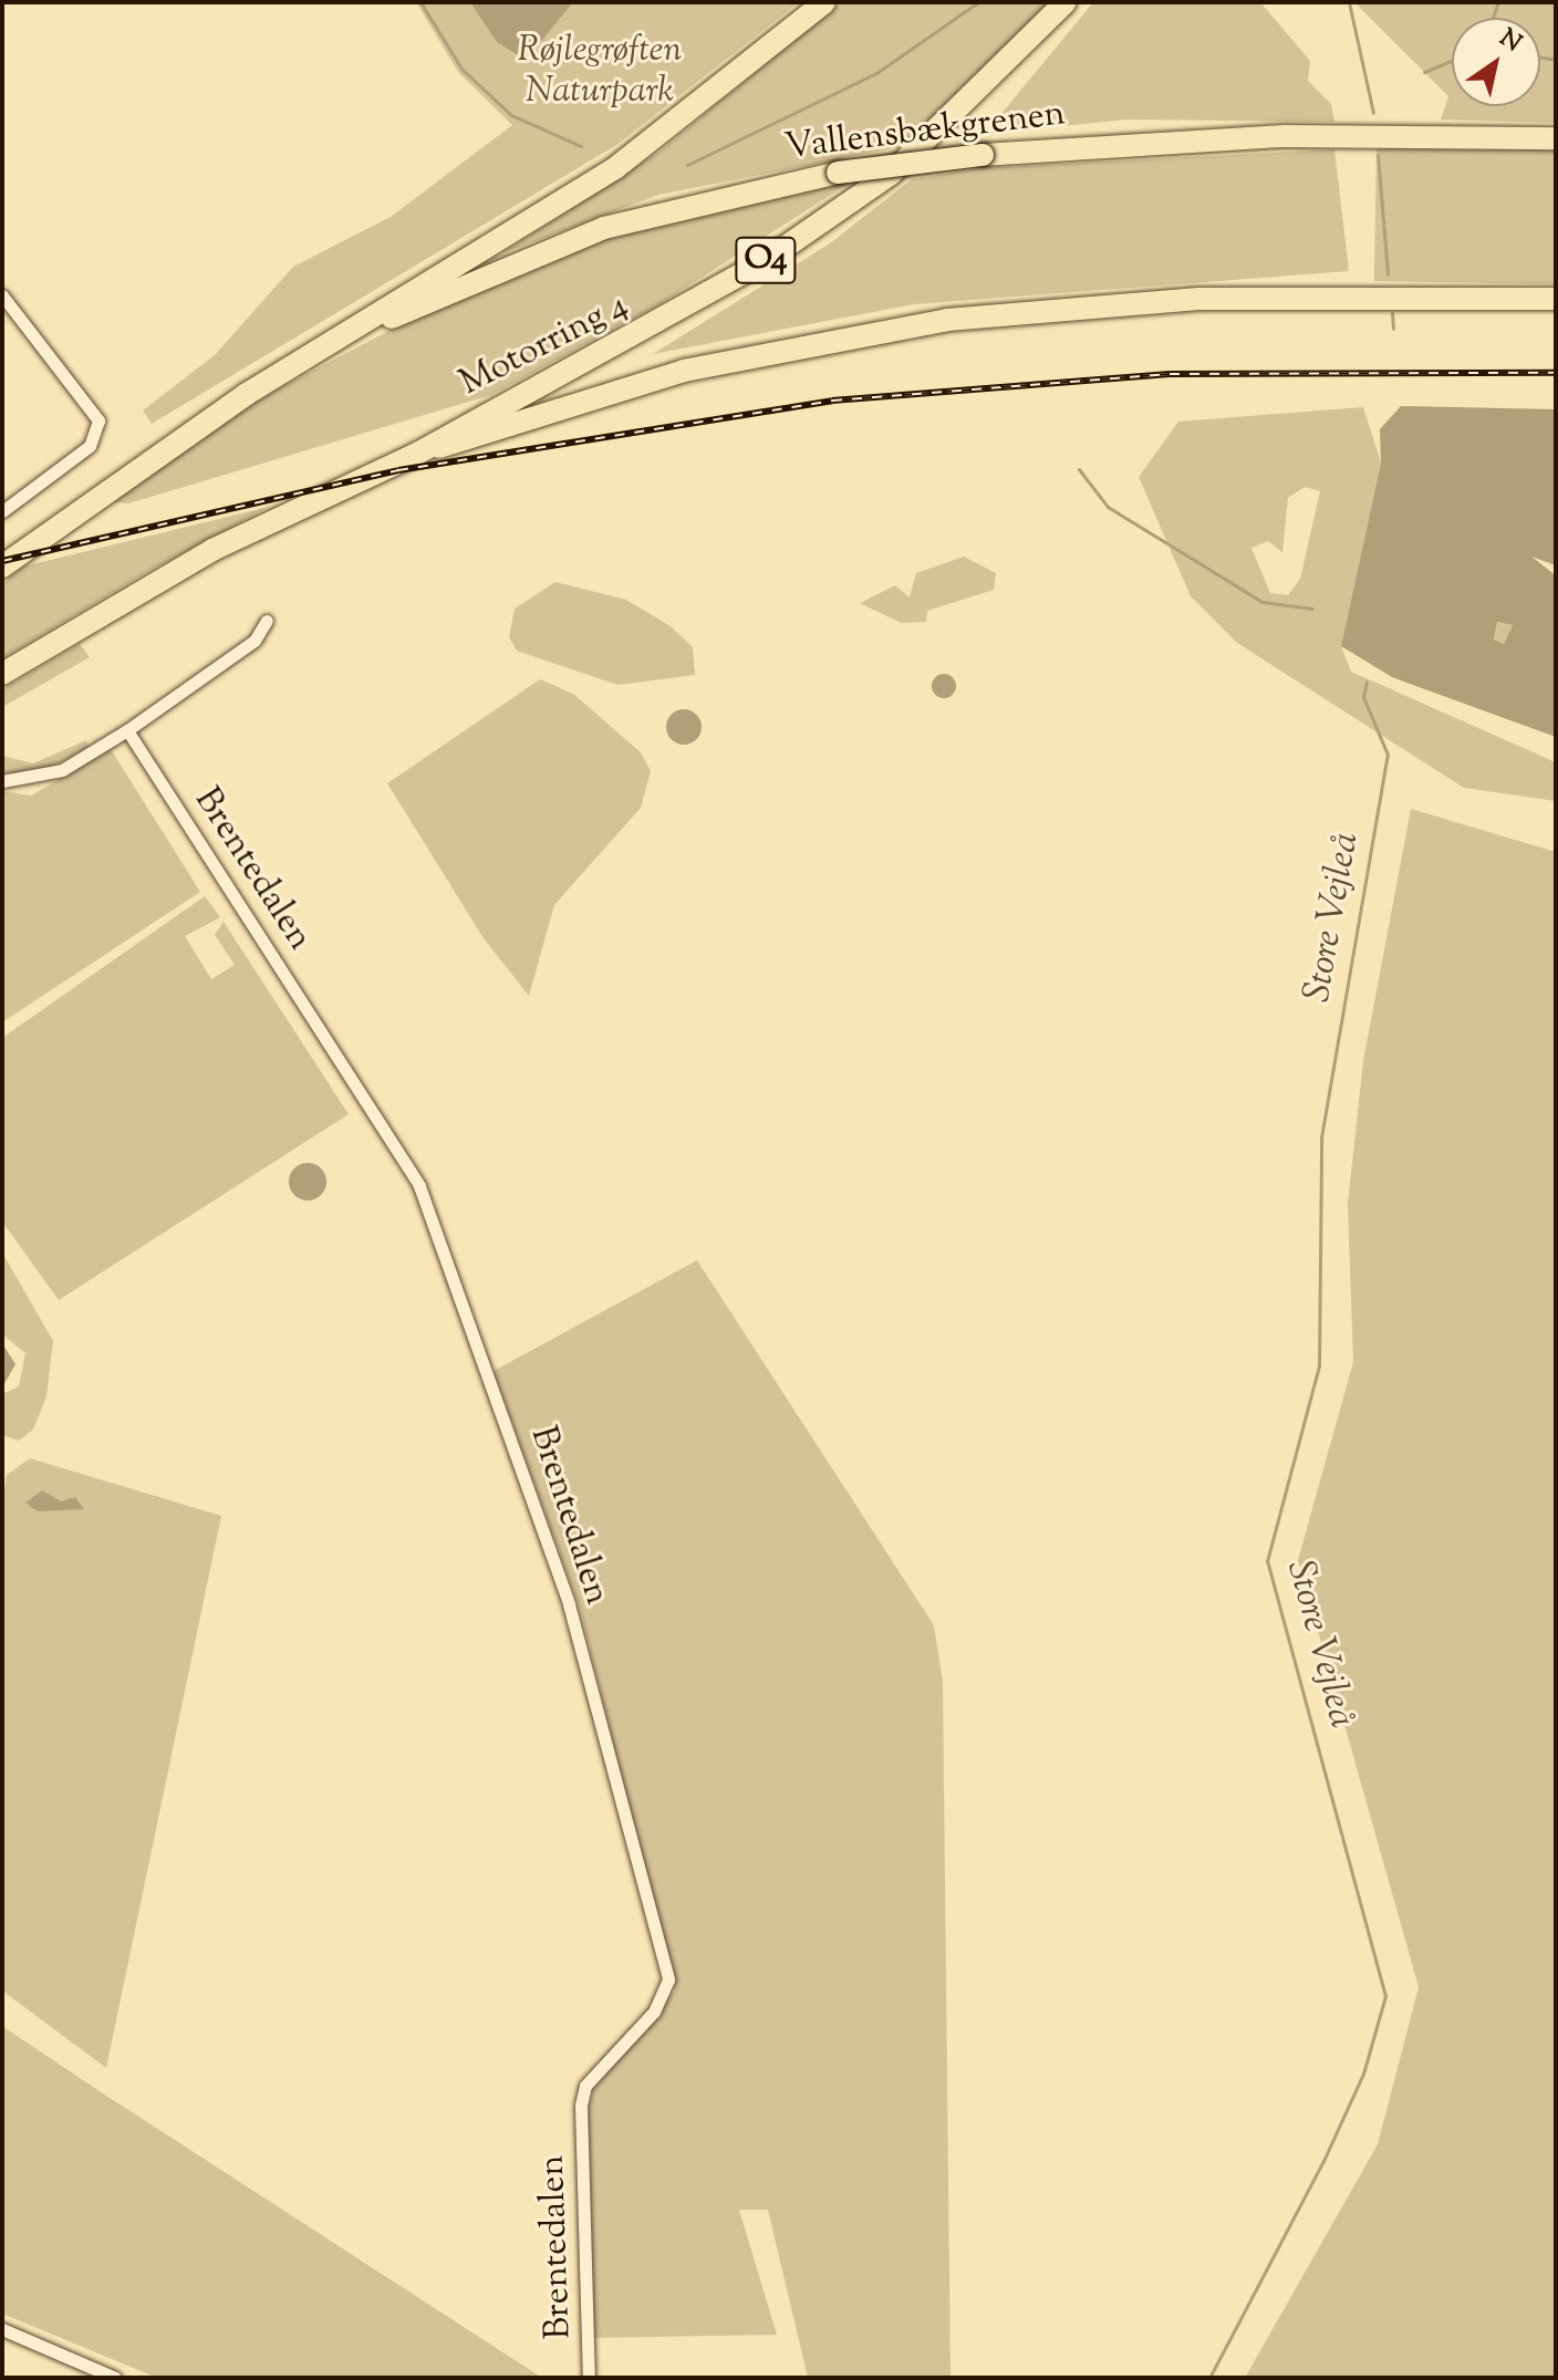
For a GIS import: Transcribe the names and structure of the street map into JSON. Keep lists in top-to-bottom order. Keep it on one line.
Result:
{"streets":{"highway":["Vallensbækgrenen","O4","Motorring 4"],"street":["Brentedalen"]},"water":["Store Vejleå"],"parks":["Røjlegrøften Naturpark"],"north":"top right"}
